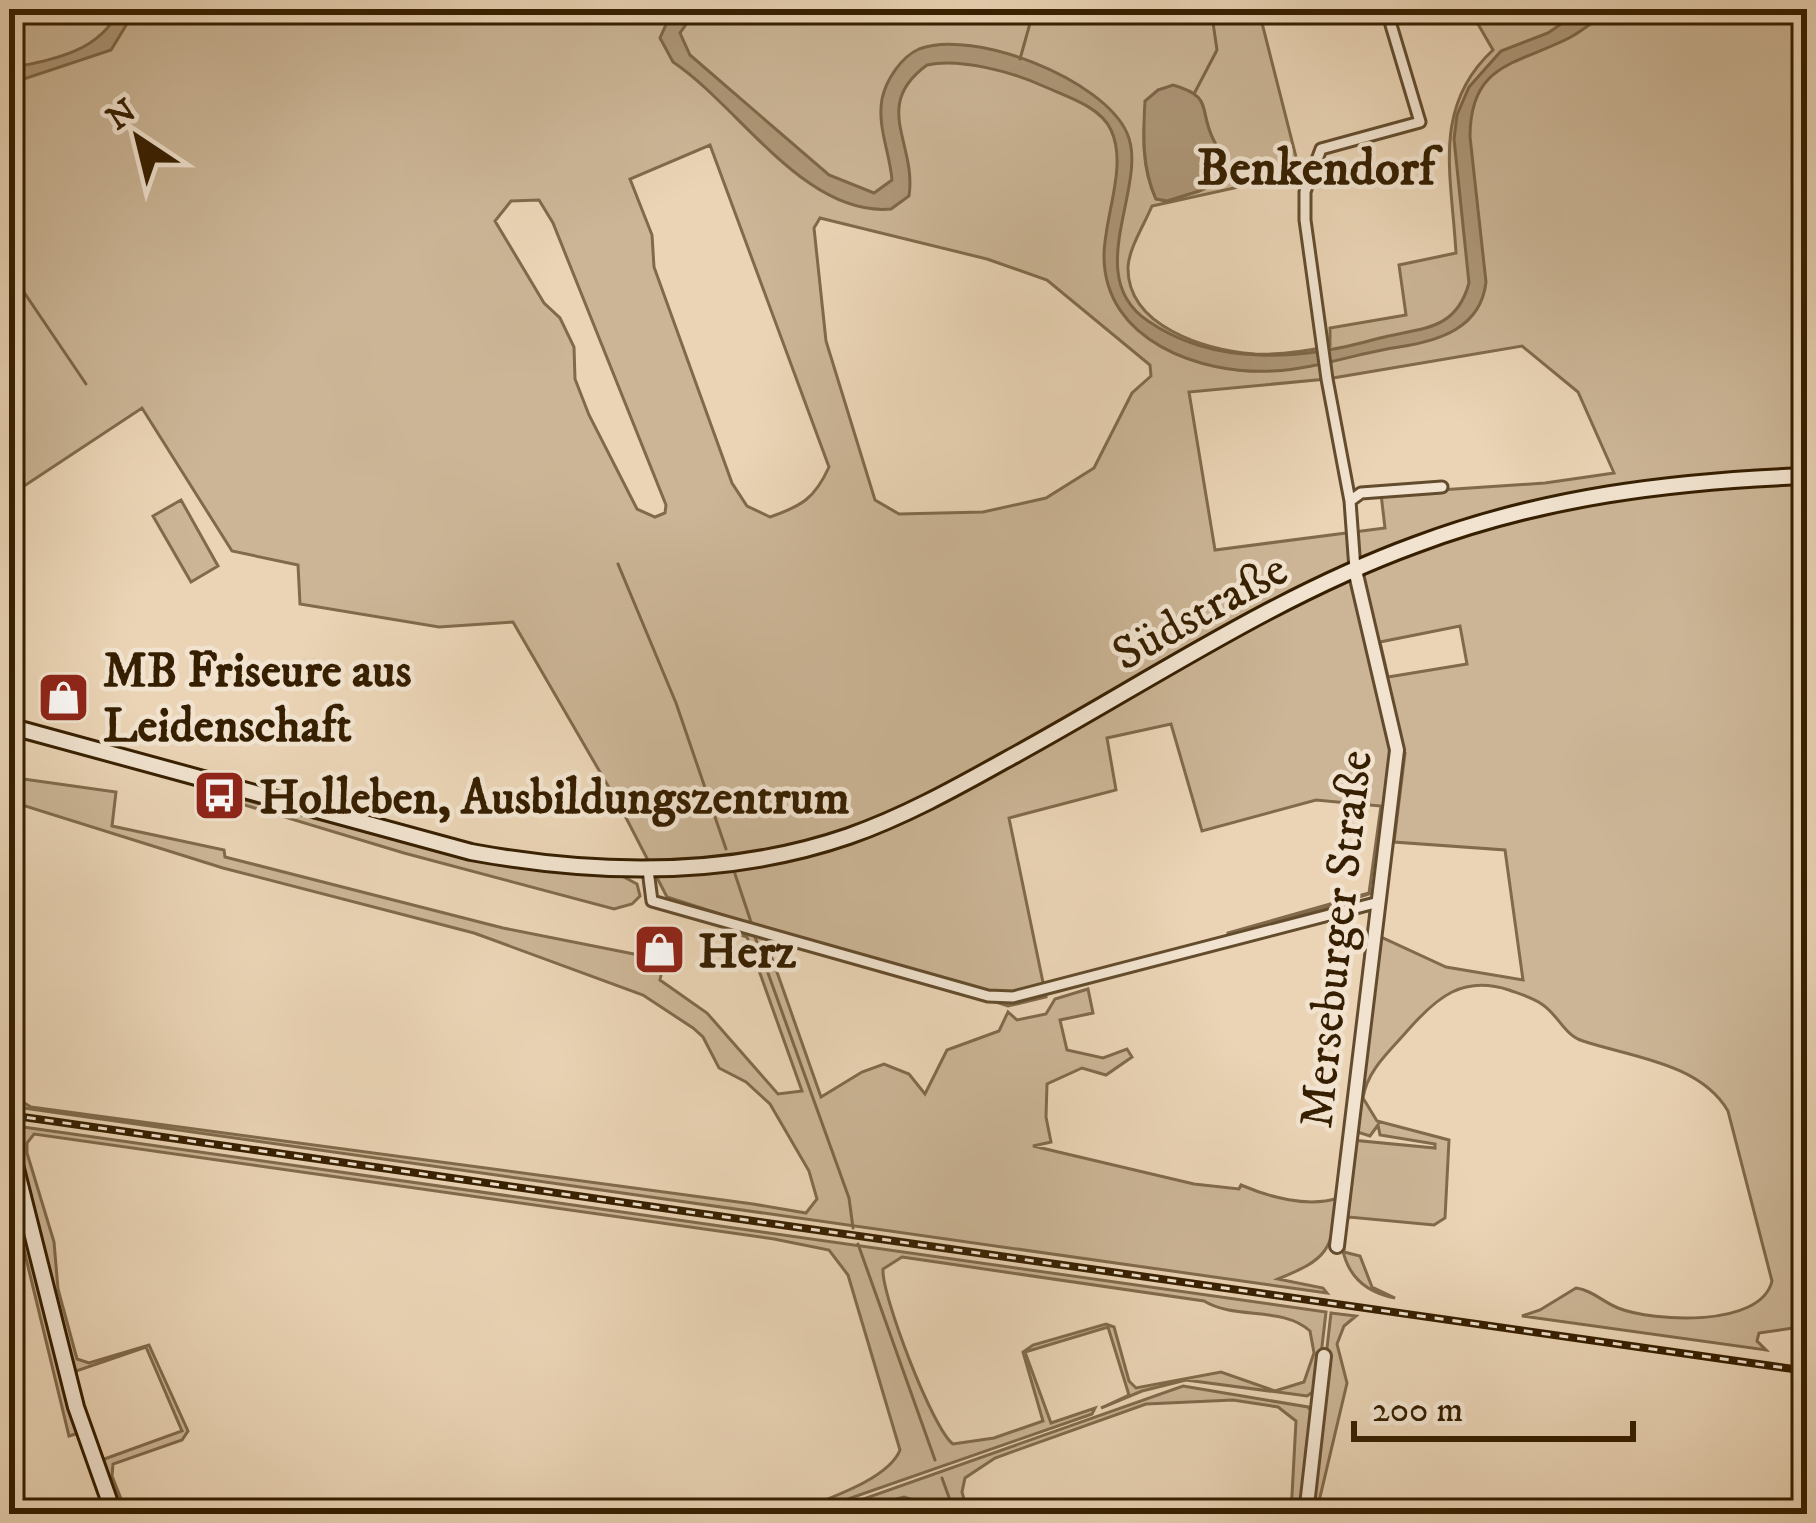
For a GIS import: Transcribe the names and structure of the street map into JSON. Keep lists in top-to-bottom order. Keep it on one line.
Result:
{"streets":{"main road":["Südstraße"],"street":["Merseburger Straße"]},"crossings":[["Südstraße","Merseburger Straße"]],"districts":["Benkendorf"],"places":{"shop":["MB Friseure aus Leidenschaft","Herz"],"bus stop":["Holleben, Ausbildungszentrum"]},"scale_bar":"200 m","north":"top left"}
